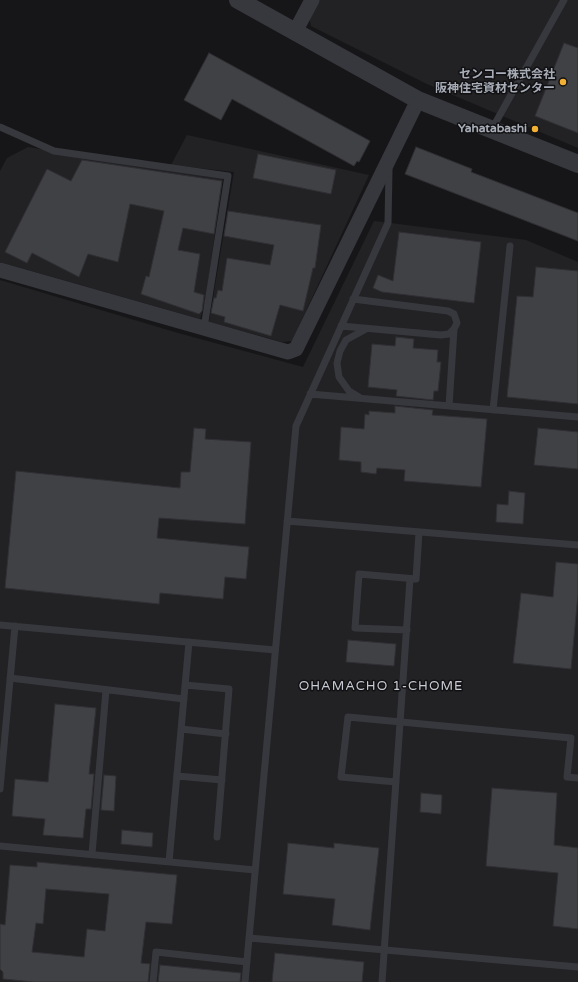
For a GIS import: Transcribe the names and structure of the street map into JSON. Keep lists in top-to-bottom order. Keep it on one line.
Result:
{"districts":["OHAMACHO 1-CHOME"],"places":["センコー株式会社 阪神住宅資材センター","Yahatabashi"]}
